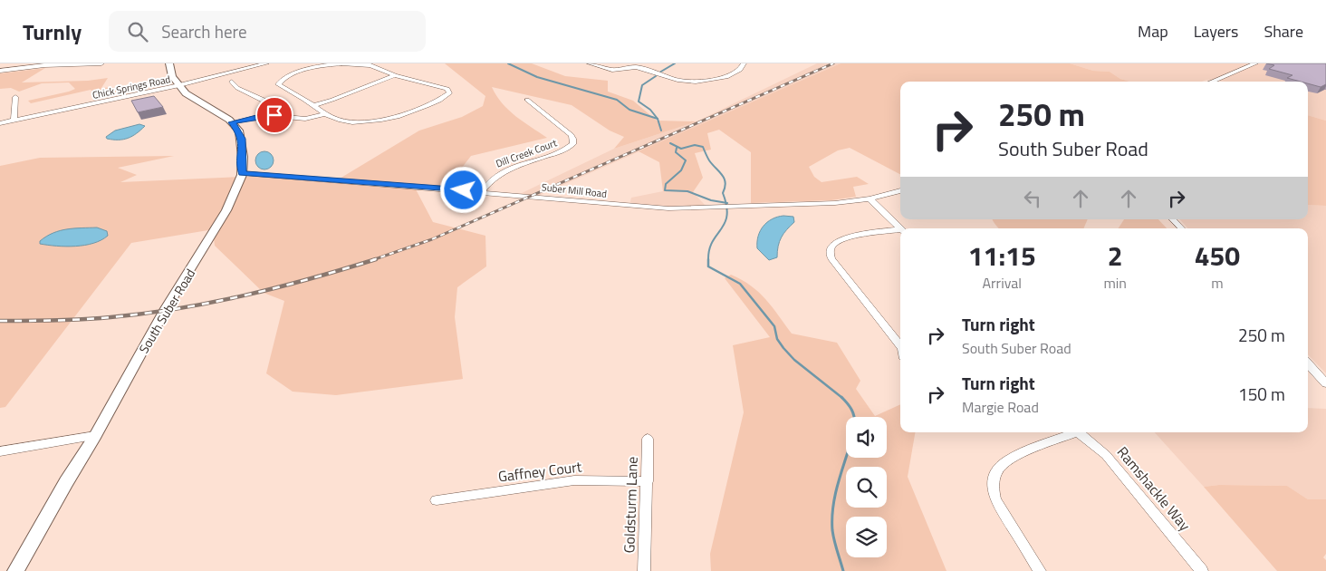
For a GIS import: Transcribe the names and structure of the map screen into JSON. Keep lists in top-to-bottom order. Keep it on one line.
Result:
{"streets":{"street":["Chick Springs Road","Dill Creek Court","Suber Mill Road","South Suber Road","Gaffney Court","Ramshackle Way","Goldsturm Lane"]},"crossings":[["Dill Creek Court","Suber Mill Road"],["Suber Mill Road","South Suber Road"],["Gaffney Court","Goldsturm Lane"]],"page":{"header":"Turnly","search":"Search here","nav":["Map","Layers","Share"],"turn":["250 m","South Suber Road"],"eta":["11:15","Arrival","2","min","450","m"],"list":[{"name":"Turn right","note":"South Suber Road","value":"250 m"},{"name":"Turn right","note":"Margie Road","value":"150 m"}]}}
